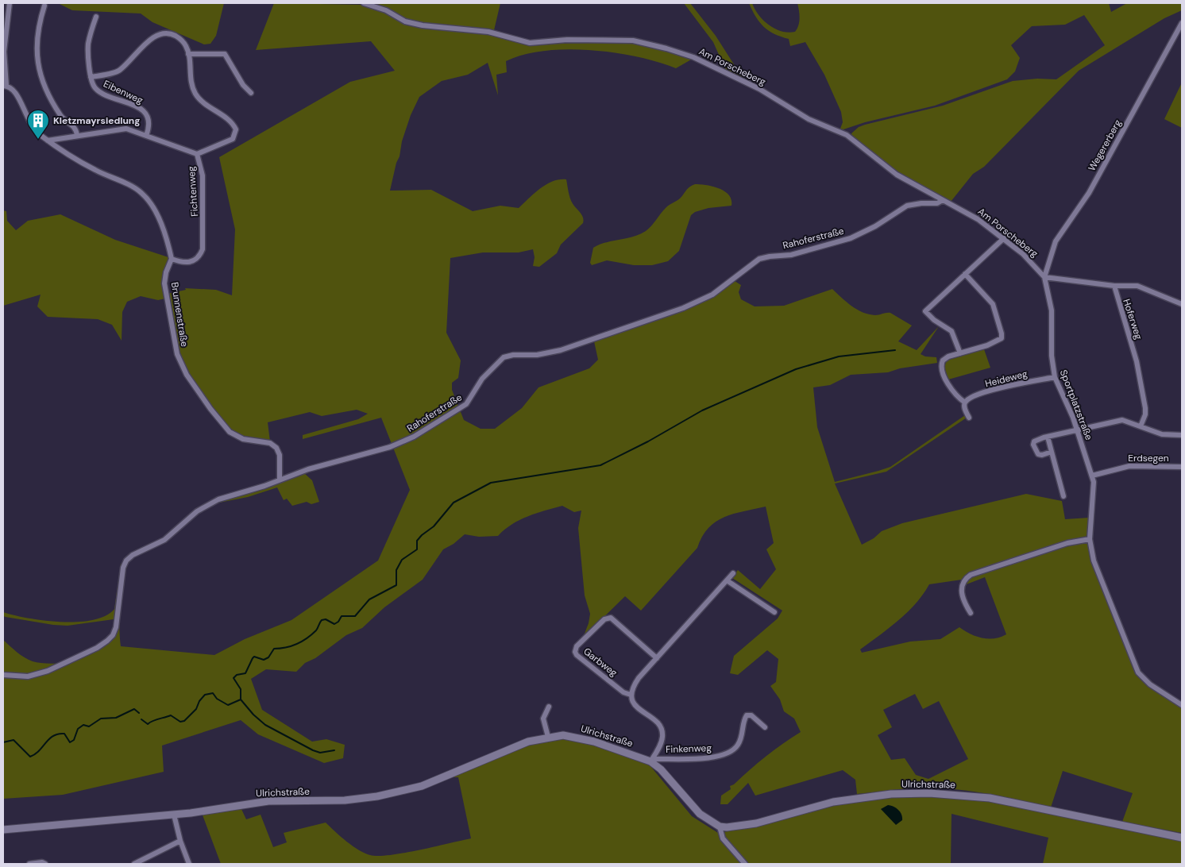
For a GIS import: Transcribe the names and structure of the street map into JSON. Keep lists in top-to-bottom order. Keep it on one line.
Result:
{"streets":{"street":["Am Porscheberg","Eibenweg","Wegererberg","Fichtenweg","Rahoferstraße","Brunnenstraße","Hoferweg","Heideweg","Sportplatzstraße","Erdsegen","Garbweg","Ulrichstraße","Finkenweg"]},"crossings":[["Am Porscheberg","Wegererberg"],["Am Porscheberg","Rahoferstraße"],["Am Porscheberg","Sportplatzstraße"],["Eibenweg","Fichtenweg"],["Wegererberg","Sportplatzstraße"],["Fichtenweg","Brunnenstraße"],["Rahoferstraße","Brunnenstraße"],["Heideweg","Sportplatzstraße"],["Sportplatzstraße","Erdsegen"],["Garbweg","Ulrichstraße"],["Garbweg","Finkenweg"],["Ulrichstraße","Finkenweg"]],"places":{"building":["Kletzmayrsiedlung"]}}
